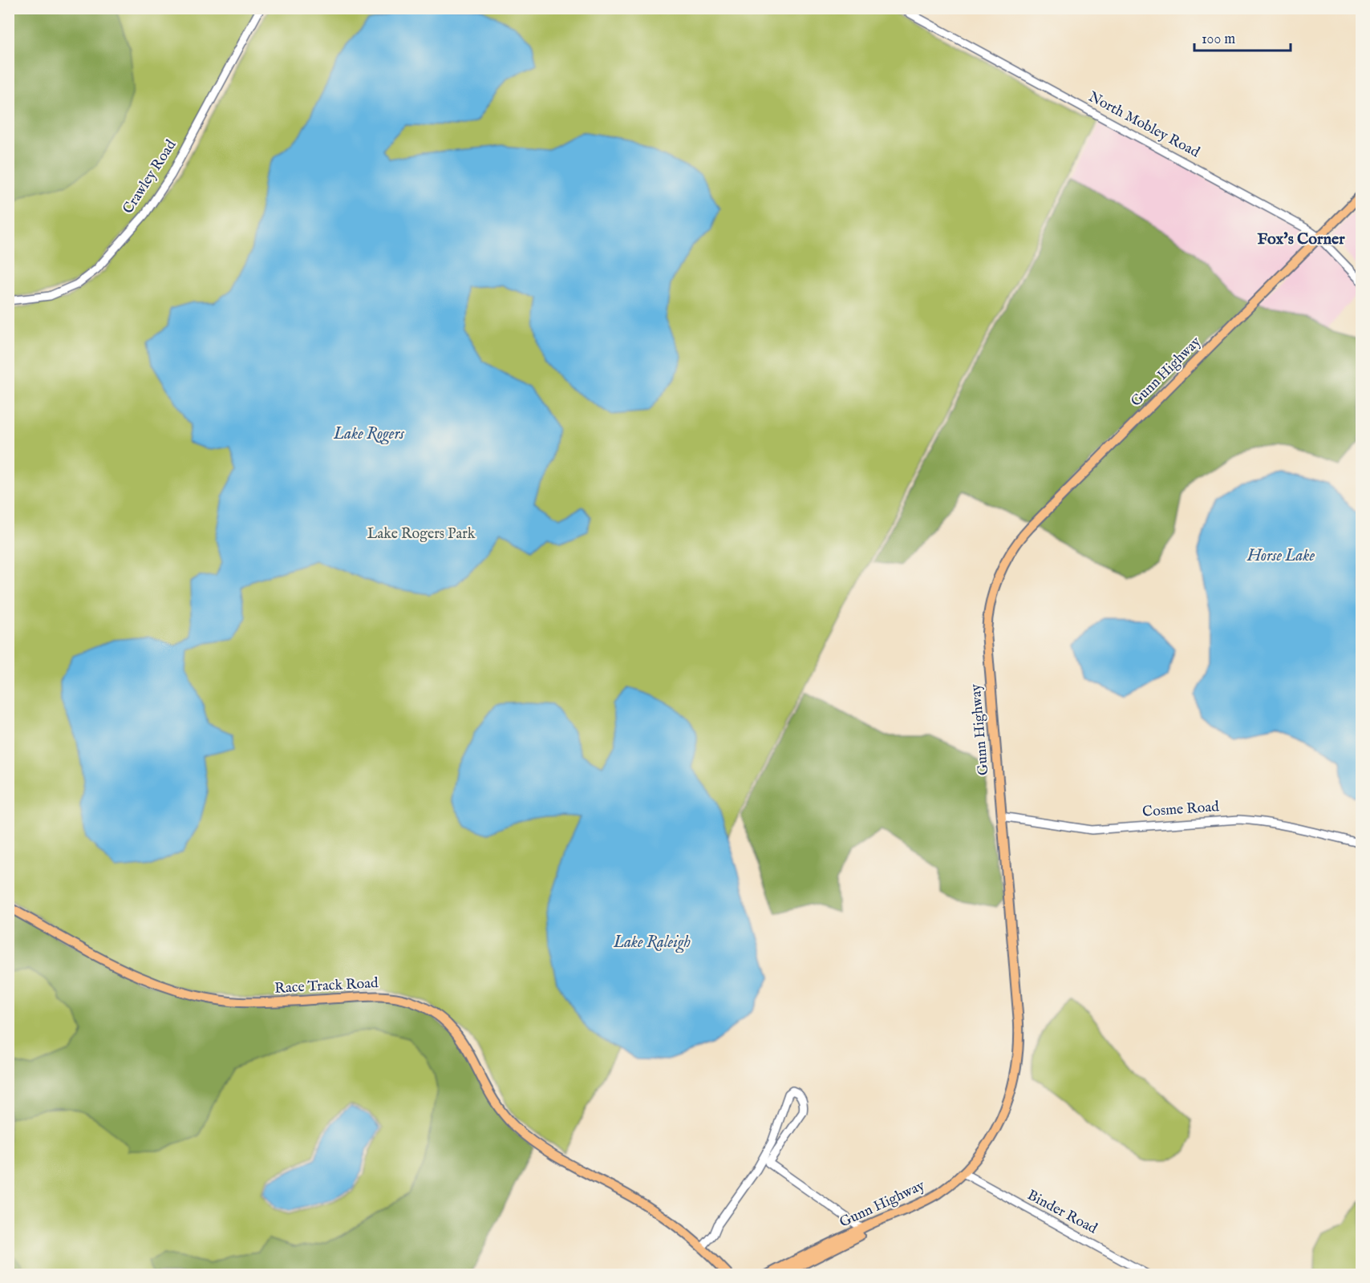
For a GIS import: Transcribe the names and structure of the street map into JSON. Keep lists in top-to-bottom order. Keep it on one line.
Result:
{"streets":{"main road":["Gunn Highway","Race Track Road"],"street":["North Mobley Road","Crawley Road","Cosme Road","Binder Road"]},"crossings":[["North Mobley Road","Gunn Highway"],["Gunn Highway","Cosme Road"],["Gunn Highway","Binder Road"]],"districts":["Fox's Corner"],"water":["Lake Rogers","Horse Lake","Lake Raleigh"],"parks":["Lake Rogers Park"],"scale_bar":"100 m"}
